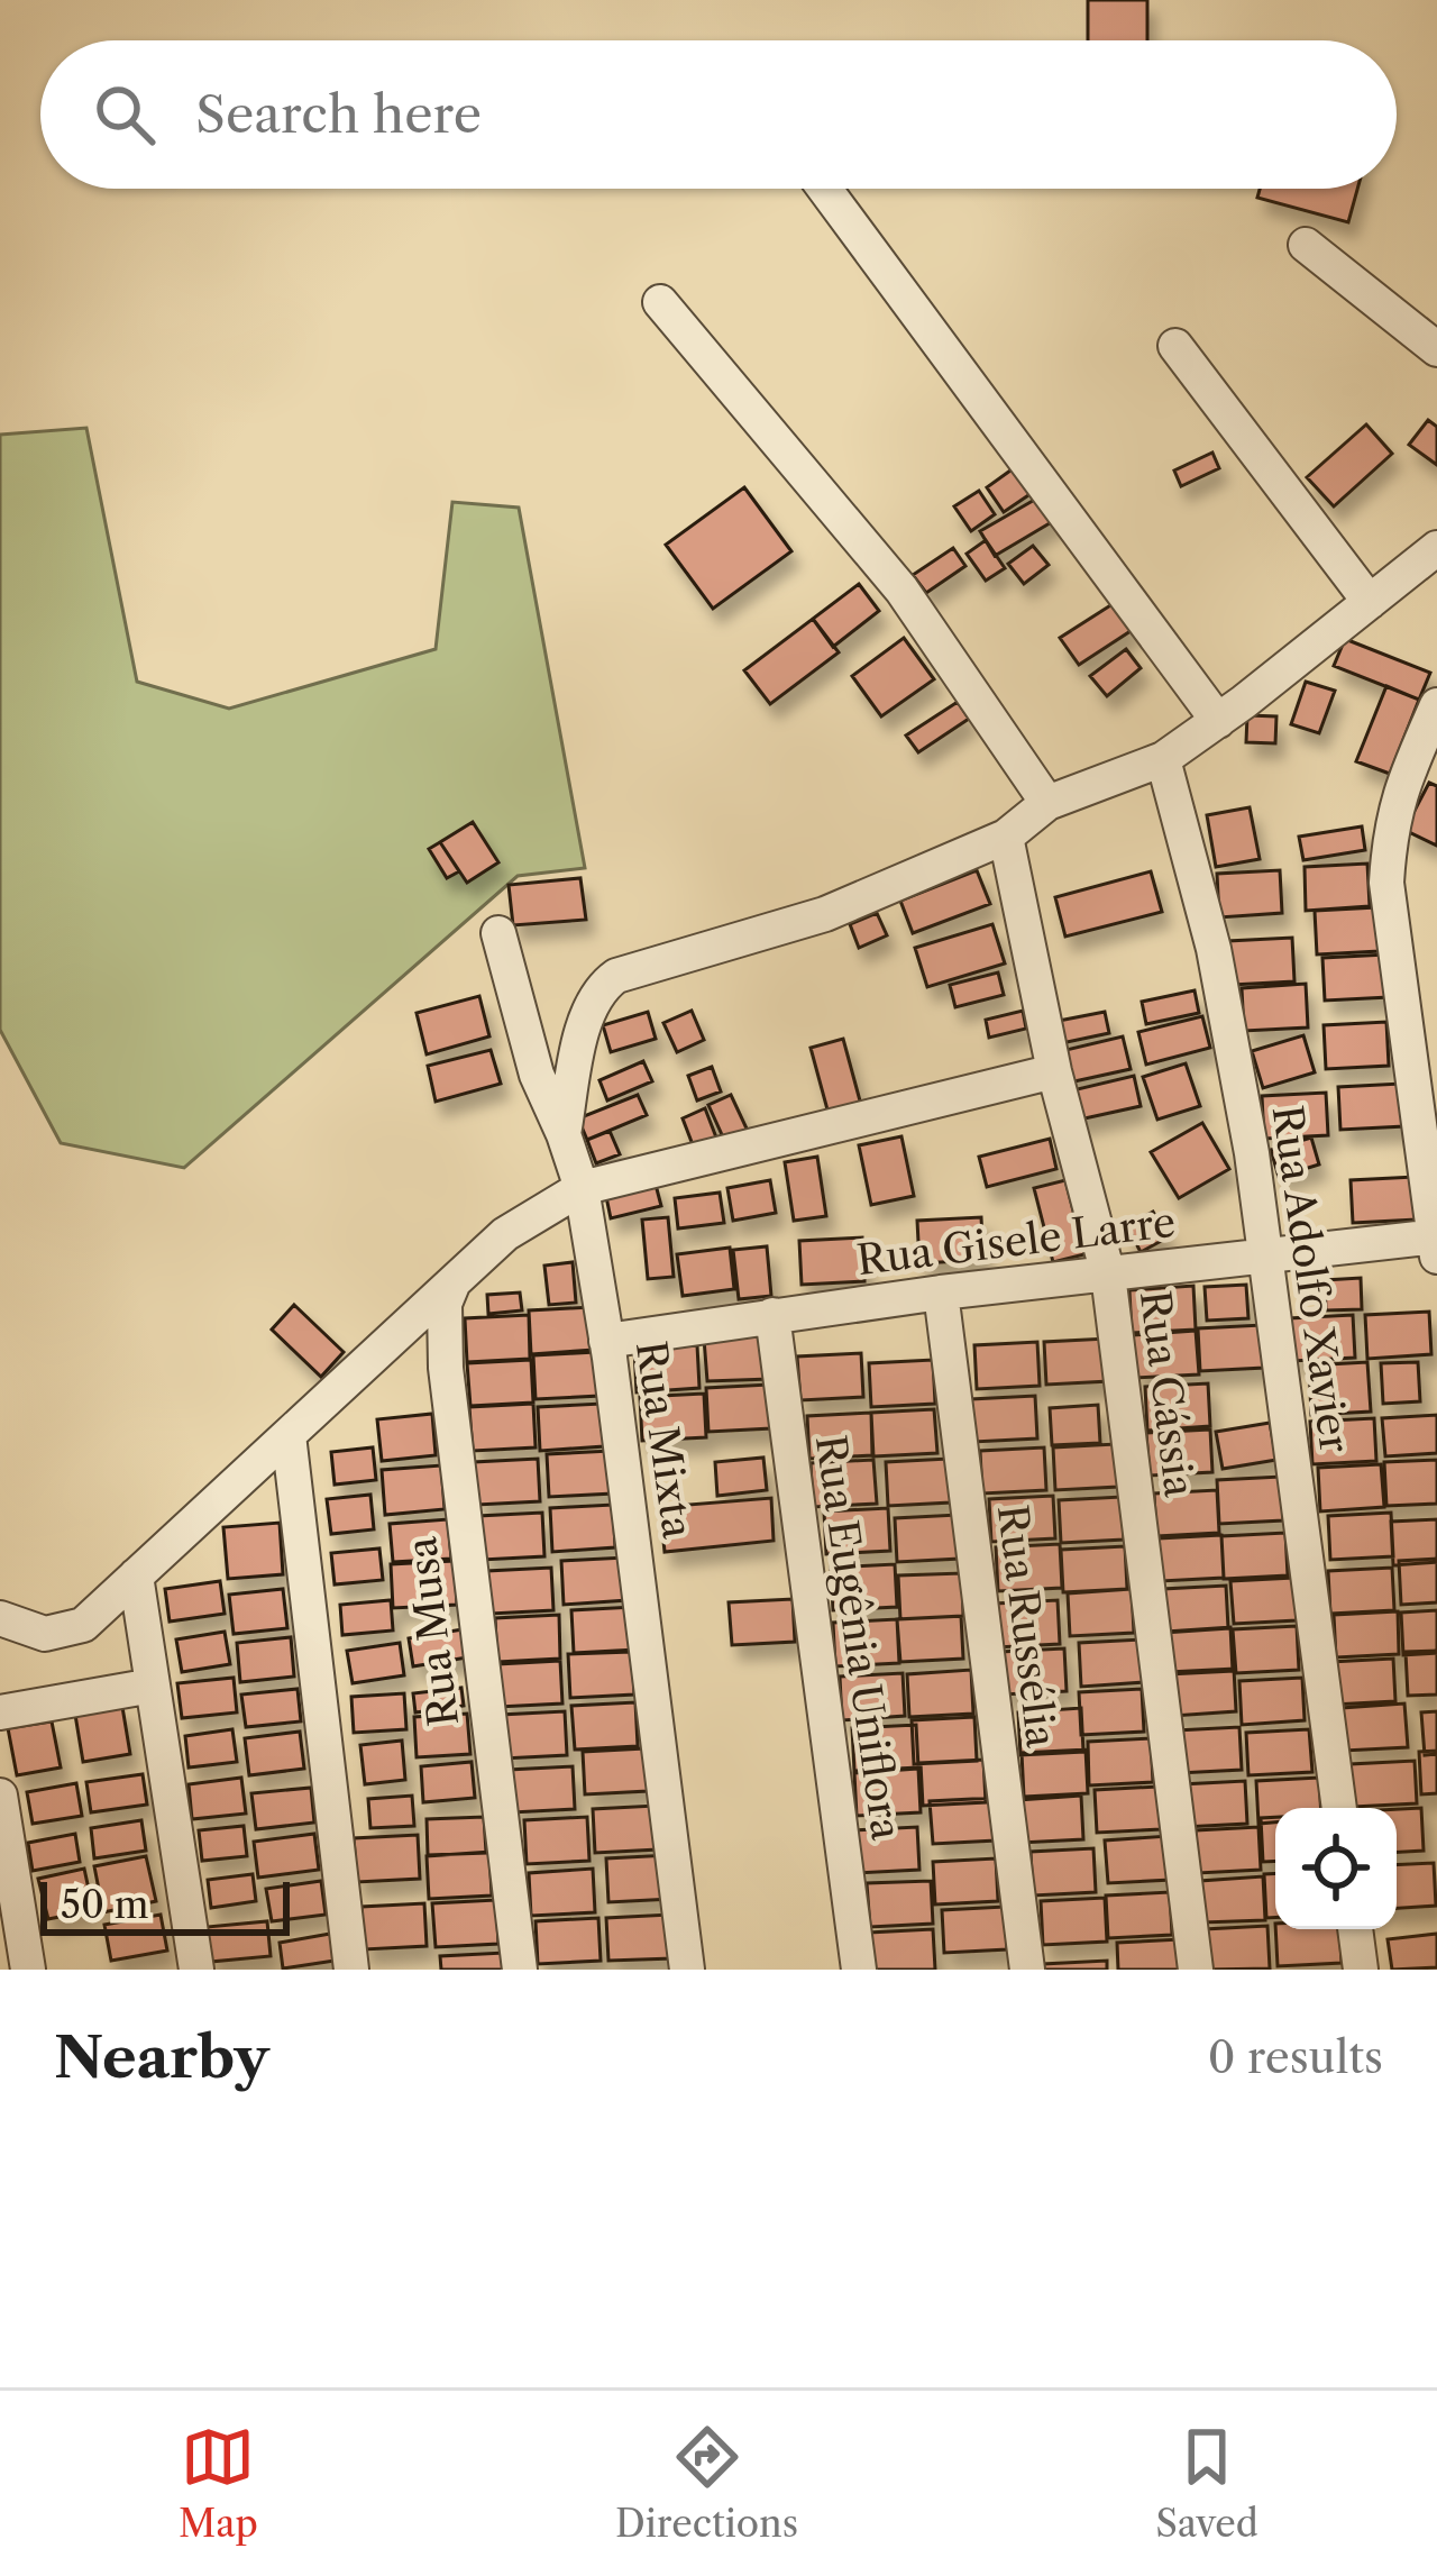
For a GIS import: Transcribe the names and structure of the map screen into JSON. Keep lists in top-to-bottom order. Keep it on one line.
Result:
{"streets":{"street":["Rua Gisele Larre","Rua Adolfo Xavier","Rua Cássia","Rua Mixta","Rua Russélia","Rua Musa","Rua Eugênia Uniflora"]},"crossings":[["Rua Gisele Larre","Rua Adolfo Xavier"],["Rua Gisele Larre","Rua Cássia"],["Rua Gisele Larre","Rua Mixta"],["Rua Gisele Larre","Rua Russélia"],["Rua Gisele Larre","Rua Eugênia Uniflora"]],"scale_bar":"50 m","page":{"search":"Search here","scale":"50 m","heading":["Nearby","0 results"],"nav":["Map","Directions","Saved"]}}
